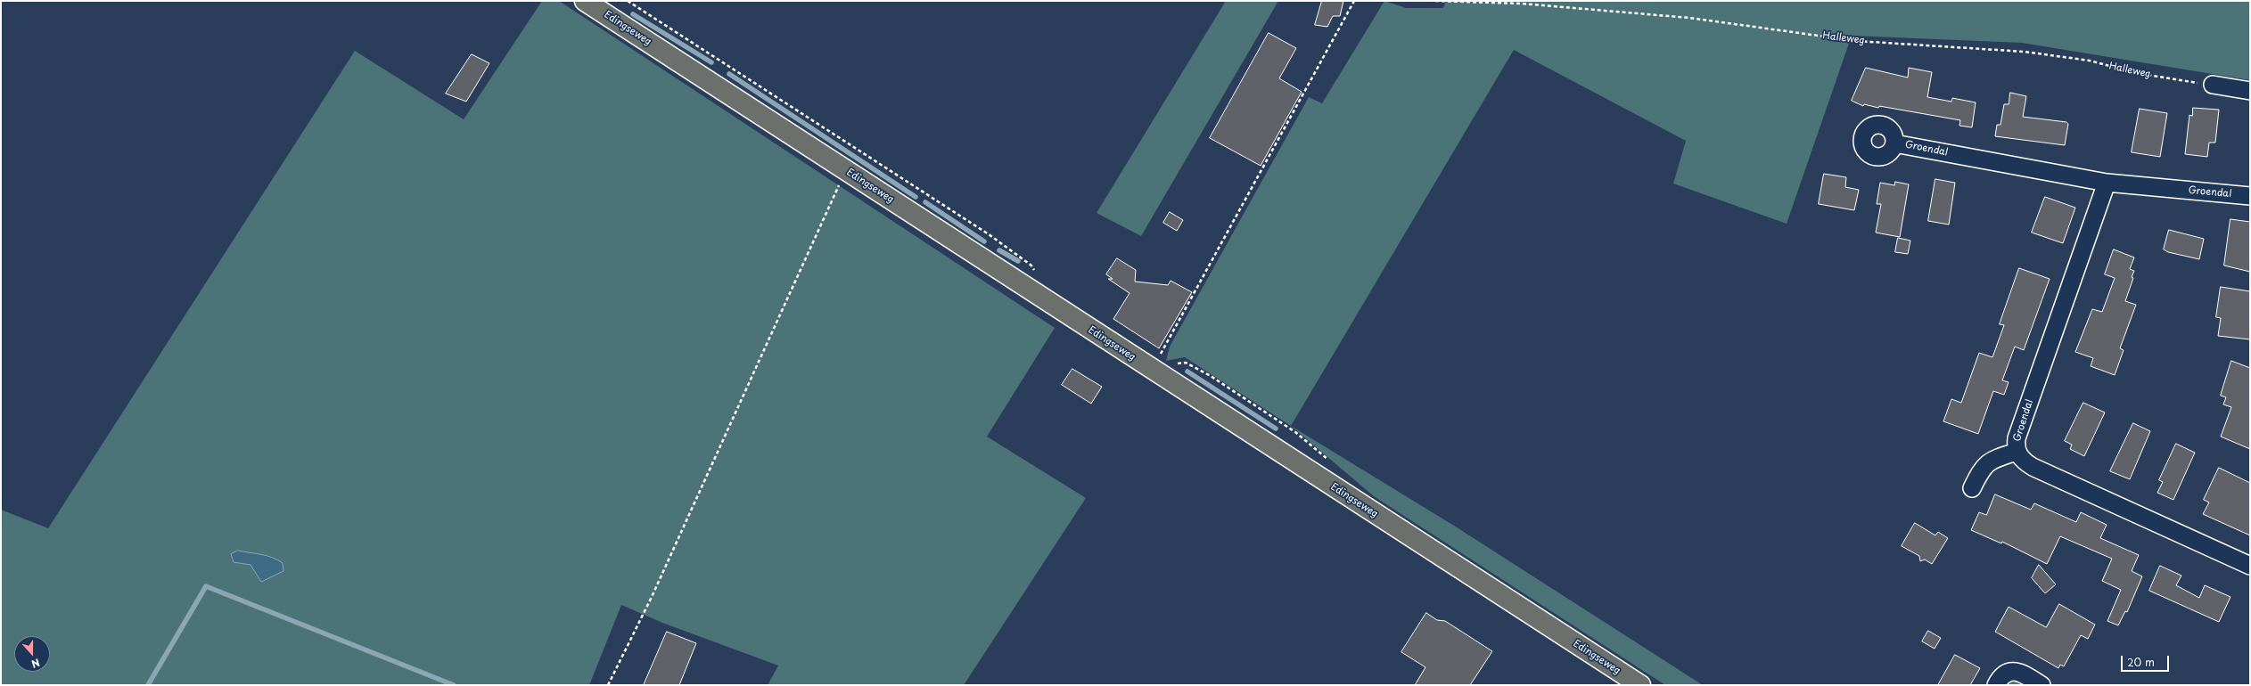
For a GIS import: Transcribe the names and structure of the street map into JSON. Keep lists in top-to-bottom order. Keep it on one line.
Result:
{"streets":{"main road":["Edingseweg"],"street":["Groendal"],"path":["Halleweg"]},"scale_bar":"20 m","north":"bottom"}
